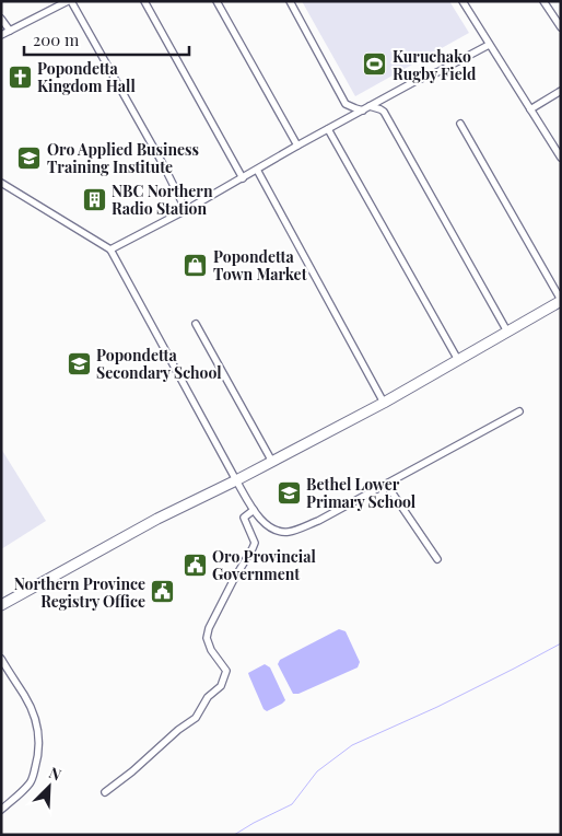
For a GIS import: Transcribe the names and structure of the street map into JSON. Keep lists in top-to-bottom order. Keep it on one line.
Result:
{"places":{"sports":["Kuruchako Rugby Field"],"church":["Popondetta Kingdom Hall"],"school or university":["Oro Applied Business Training Institute","Popondetta Secondary School","Bethel Lower Primary School"],"building":["NBC Northern Radio Station"],"shop":["Popondetta Town Market"],"public building":["Oro Provincial Government","Northern Province Registry Office"]},"scale_bar":"200 m","north":"top right"}
